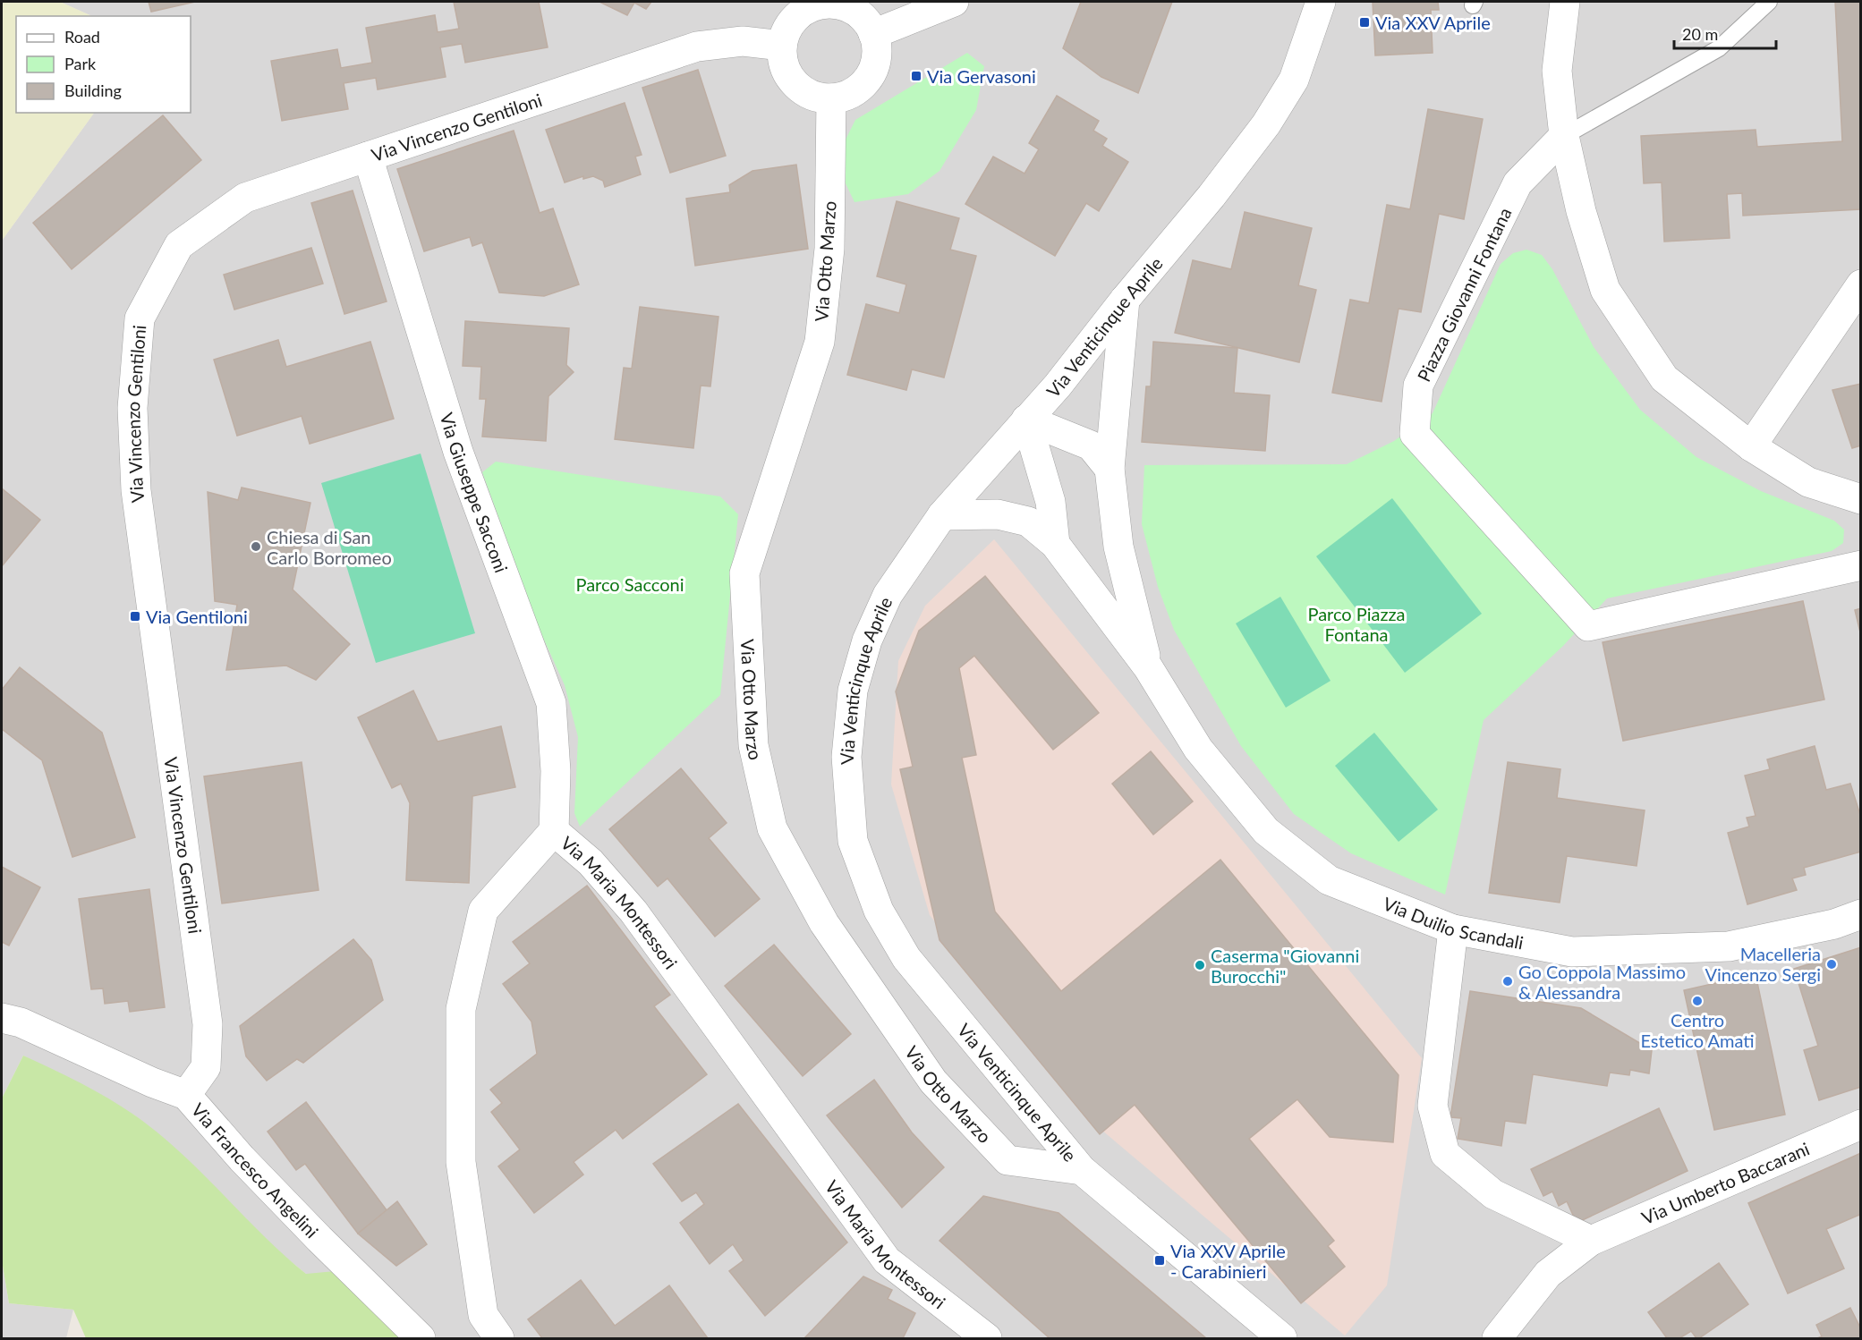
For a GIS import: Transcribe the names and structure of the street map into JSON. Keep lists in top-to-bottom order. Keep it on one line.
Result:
{"streets":{"street":["Via Vincenzo Gentiloni","Via Otto Marzo","Piazza Giovanni Fontana","Via Venticinque Aprile","Via Giuseppe Sacconi","Via Maria Montessori","Via Duilio Scandali","Via Francesco Angelini","Via Umberto Baccarani"]},"crossings":[["Via Vincenzo Gentiloni","Via Otto Marzo"],["Via Vincenzo Gentiloni","Via Giuseppe Sacconi"],["Via Vincenzo Gentiloni","Via Francesco Angelini"],["Via Otto Marzo","Via Venticinque Aprile"],["Via Giuseppe Sacconi","Via Maria Montessori"]],"parks":["Parco Sacconi","Parco Piazza Fontana"],"places":{"transit":["Via XXV Aprile","Via Gervasoni","Via Gentiloni","Via XXV Aprile - Carabinieri"],"other":["Chiesa di San Carlo Borromeo","Macelleria Vincenzo Sergi","Caserma \"Giovanni Burocchi\"","Go Coppola Massimo & Alessandra","Centro Estetico Amati"]},"legend":["Road","Park","Building"],"scale_bar":"20 m"}
